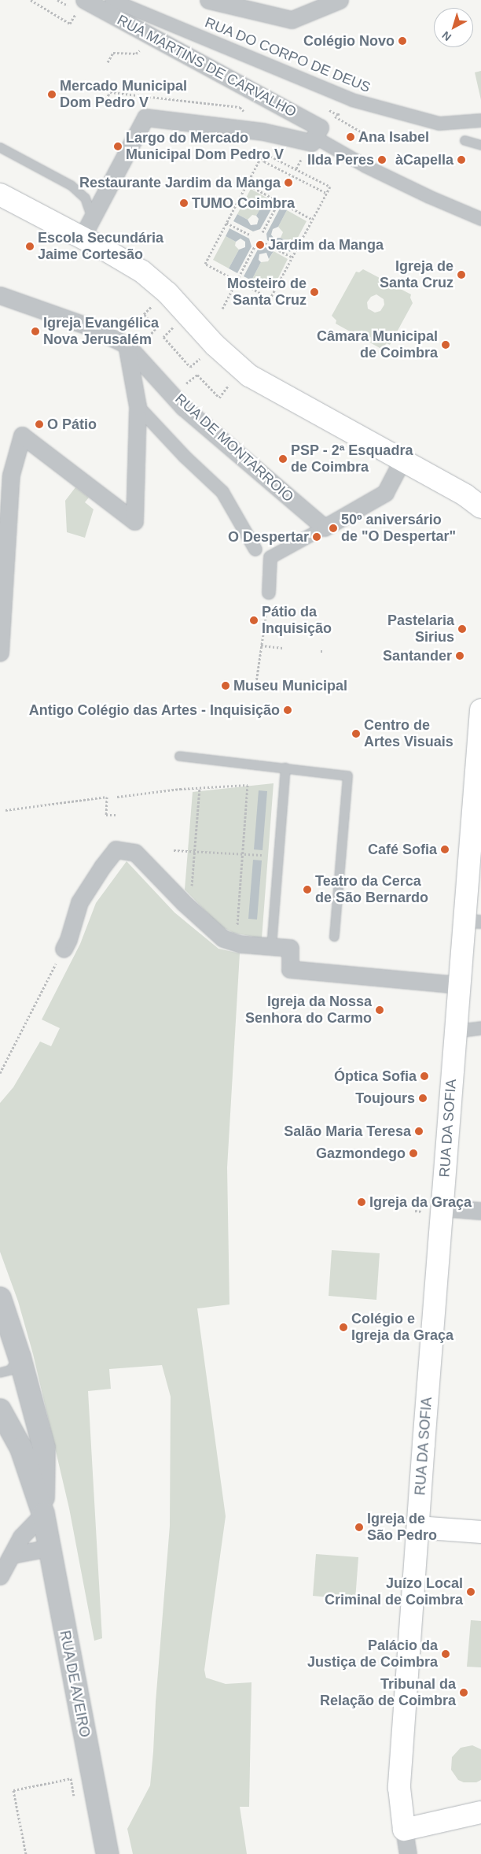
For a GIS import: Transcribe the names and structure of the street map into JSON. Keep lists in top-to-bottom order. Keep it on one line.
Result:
{"streets":{"main road":["RUA DA SOFIA"],"street":["RUA DO CORPO DE DEUS","RUA MARTINS DE CARVALHO","RUA DE MONTARROIO","RUA DE AVEIRO"]},"places":["Colégio Novo","Mercado Municipal Dom Pedro V","Ana Isabel","Largo do Mercado Municipal Dom Pedro V","Ilda Peres","àCapella","Restaurante Jardim da Manga","TUMO Coimbra","Jardim da Manga","Escola Secundária Jaime Cortesão","Igreja de Santa Cruz","Mosteiro de Santa Cruz","Igreja Evangélica Nova Jerusalém","Câmara Municipal de Coimbra","O Pátio","PSP - 2ª Esquadra de Coimbra","50º aniversário de \"O Despertar\"","O Despertar","Pátio da Inquisição","Pastelaria Sirius","Santander","Museu Municipal","Antigo Colégio das Artes - Inquisição","Centro de Artes Visuais","Café Sofia","Teatro da Cerca de São Bernardo","Igreja da Nossa Senhora do Carmo","Óptica Sofia","Toujours","Salão Maria Teresa","Gazmondego","Igreja da Graça","Colégio e Igreja da Graça","Igreja de São Pedro","Juízo Local Criminal de Coimbra","Palácio da Justiça de Coimbra","Tribunal da Relação de Coimbra"],"north":"bottom left"}
